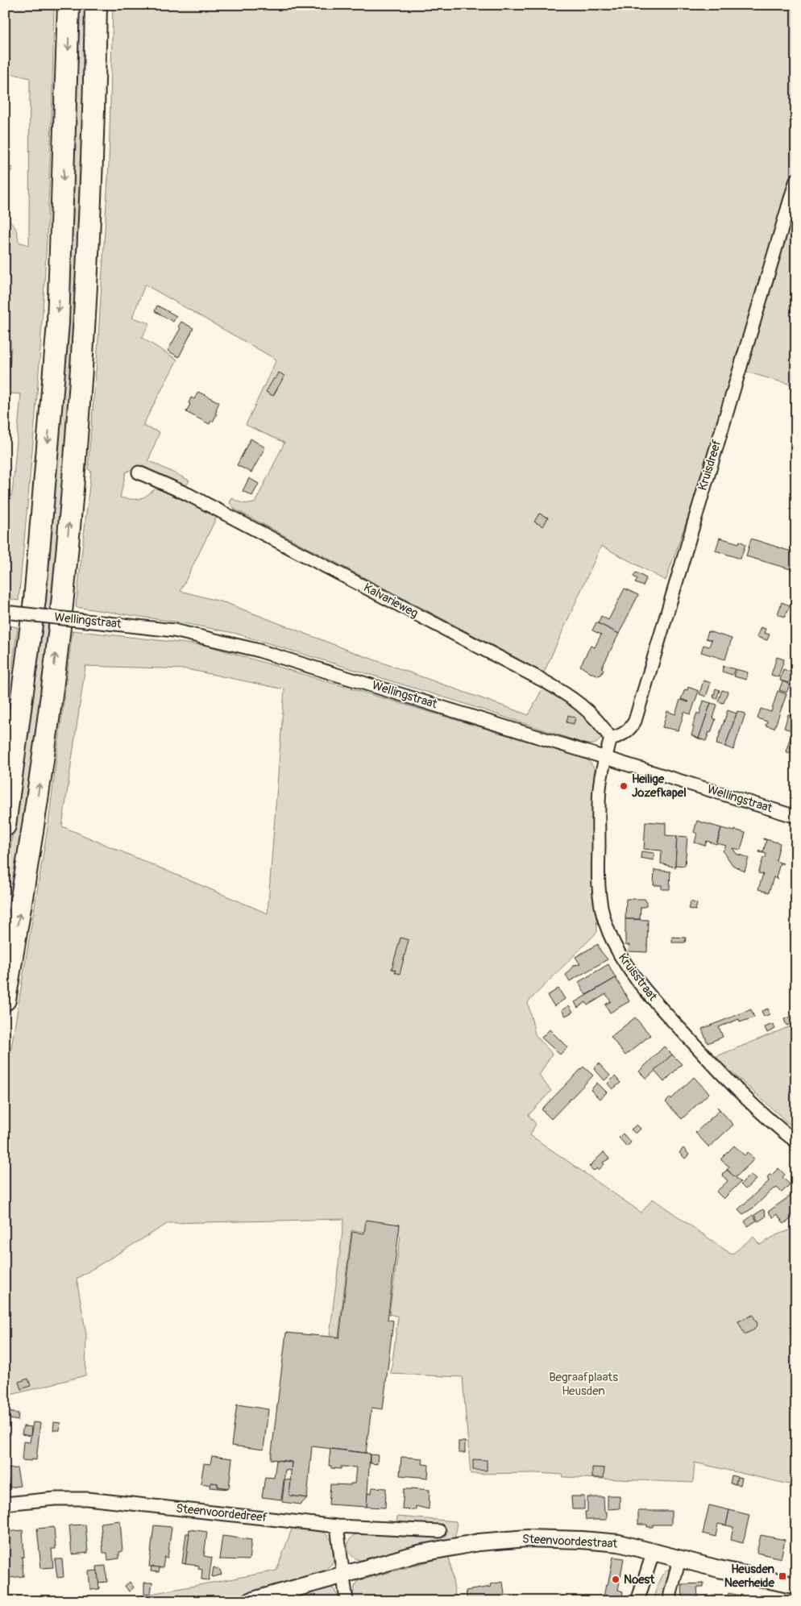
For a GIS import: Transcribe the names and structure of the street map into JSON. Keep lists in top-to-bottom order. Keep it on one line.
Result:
{"streets":{"street":["Kruisdreef","Kalvarieweg","Wellingstraat","Kruisstraat","Steenvoordedreef","Steenvoordestraat"]},"crossings":[["Kruisdreef","Kalvarieweg"],["Wellingstraat","Kruisstraat"]],"parks":["Begraafplaats Heusden"],"places":{"other":["Heilige Jozefkapel","Noest"],"transit":["Heusden Neerheide"]}}
